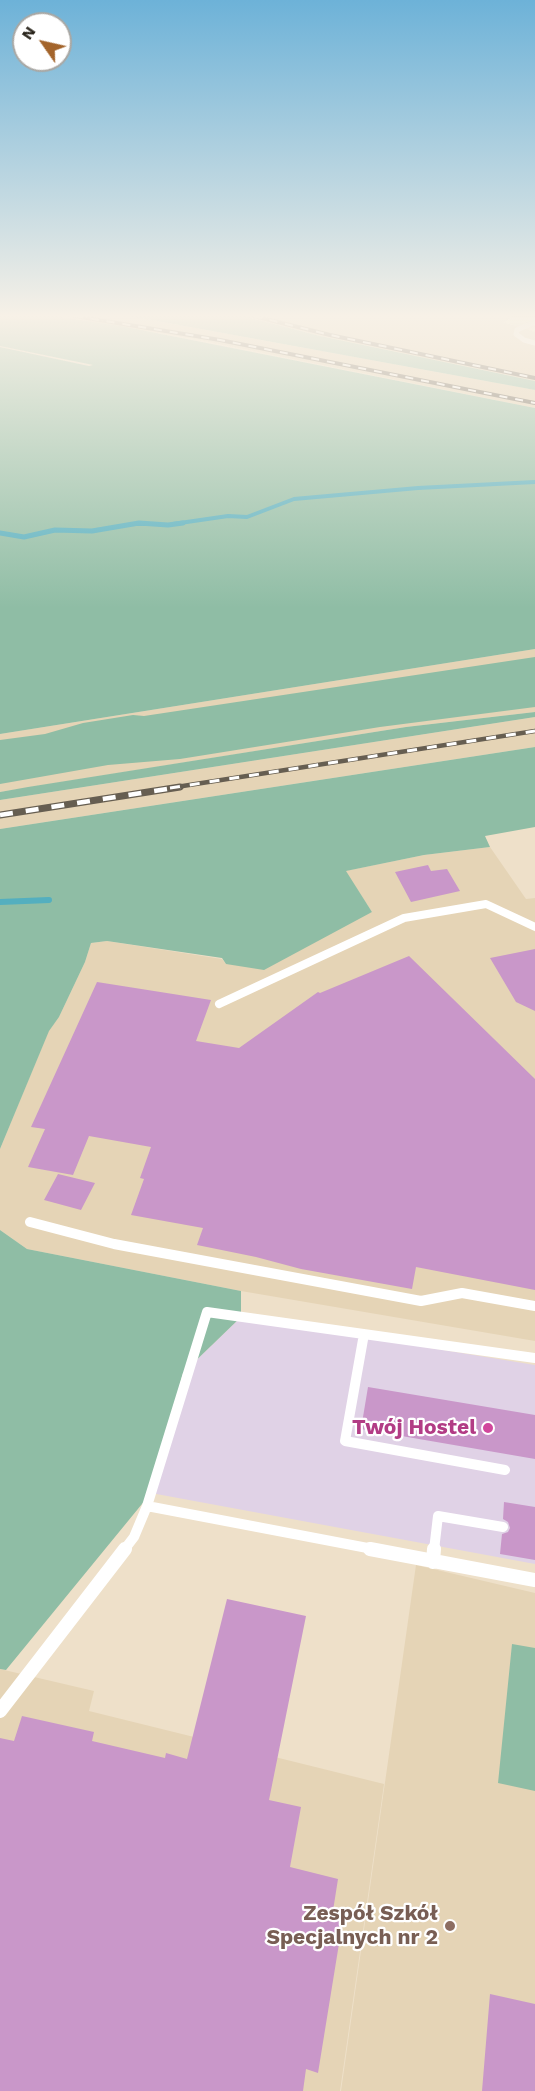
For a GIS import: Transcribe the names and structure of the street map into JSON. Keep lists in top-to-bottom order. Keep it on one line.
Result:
{"places":["Twój Hostel","Zespół Szkół Specjalnych nr 2"],"north":"top left"}
